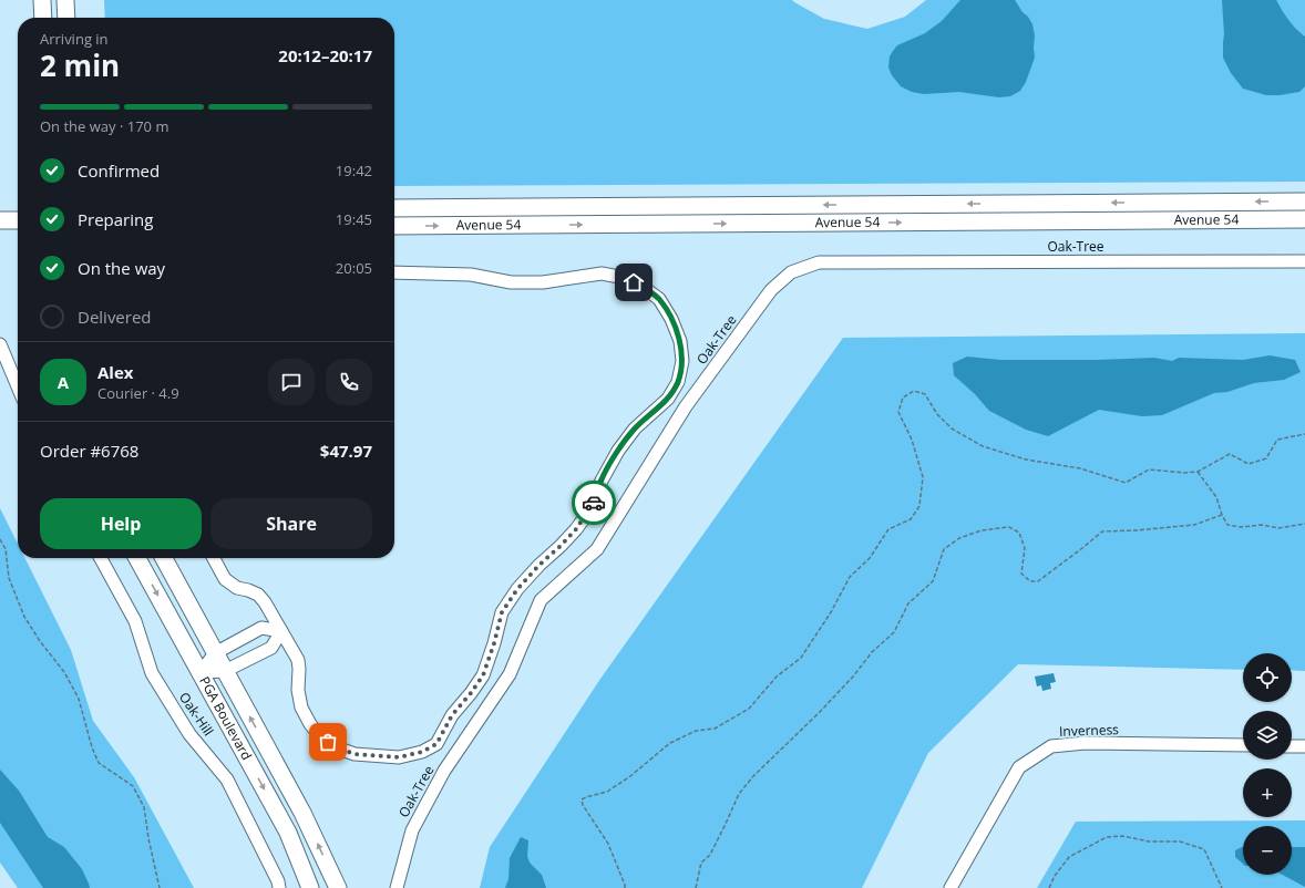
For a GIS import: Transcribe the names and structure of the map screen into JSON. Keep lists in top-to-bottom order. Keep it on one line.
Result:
{"streets":{"street":["Avenue 54","Oak-Tree","Oak-Hill","PGA Boulevard","Inverness"]},"page":{"heading":["2 min","Arriving in","20:12–20:17"],"panel":["Alex","Courier · 4.9","Order #6768","$47.97"],"bar":"On the way · 170 m","list":[["Confirmed","19:42"],["Preparing","19:45"],["On the way","20:05"],"Delivered"],"round":"A","buttons":["Help","Share"],"map_buttons":["+","−"]}}
